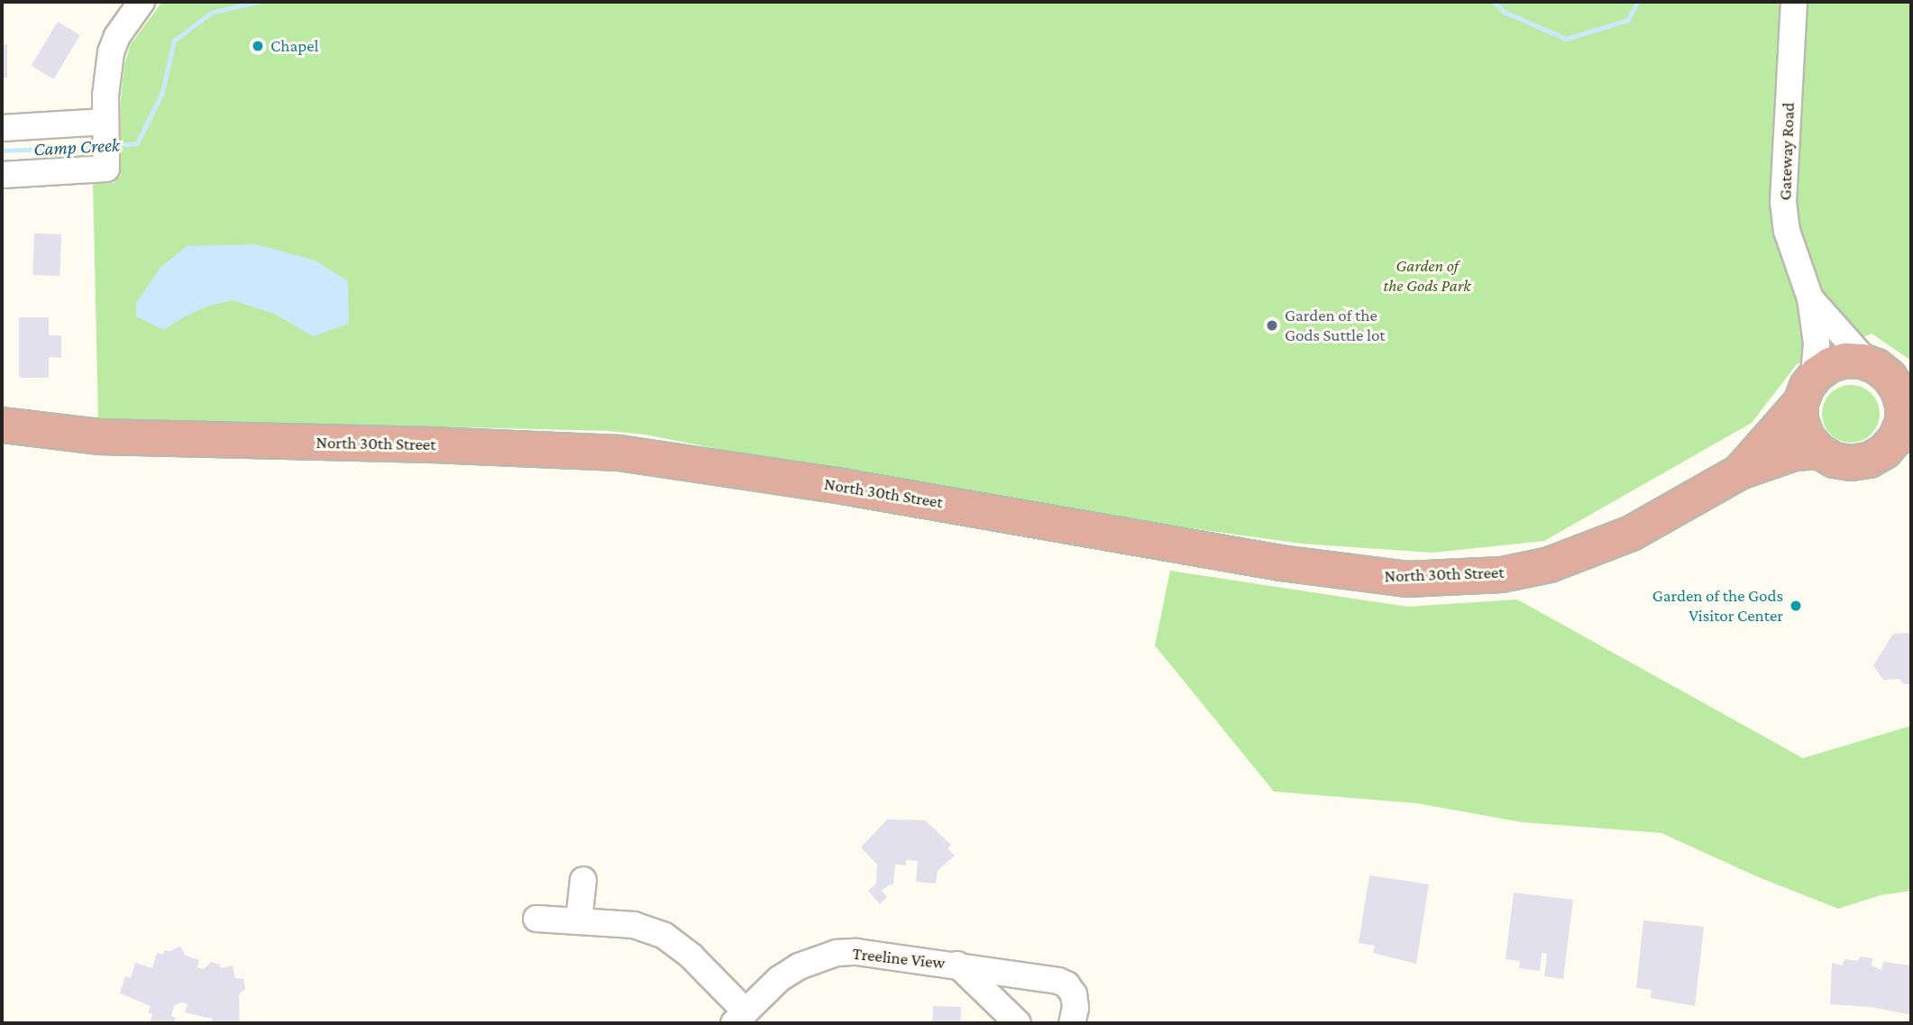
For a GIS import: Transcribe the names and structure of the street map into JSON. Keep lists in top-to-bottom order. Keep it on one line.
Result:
{"streets":{"main road":["North 30th Street"],"street":["Gateway Road","Treeline View"]},"crossings":[["Gateway Road","North 30th Street"]],"water":["Camp Creek"],"parks":["Garden of the Gods Park"],"places":["Chapel","Garden of the Gods Suttle lot","Garden of the Gods Visitor Center"]}
